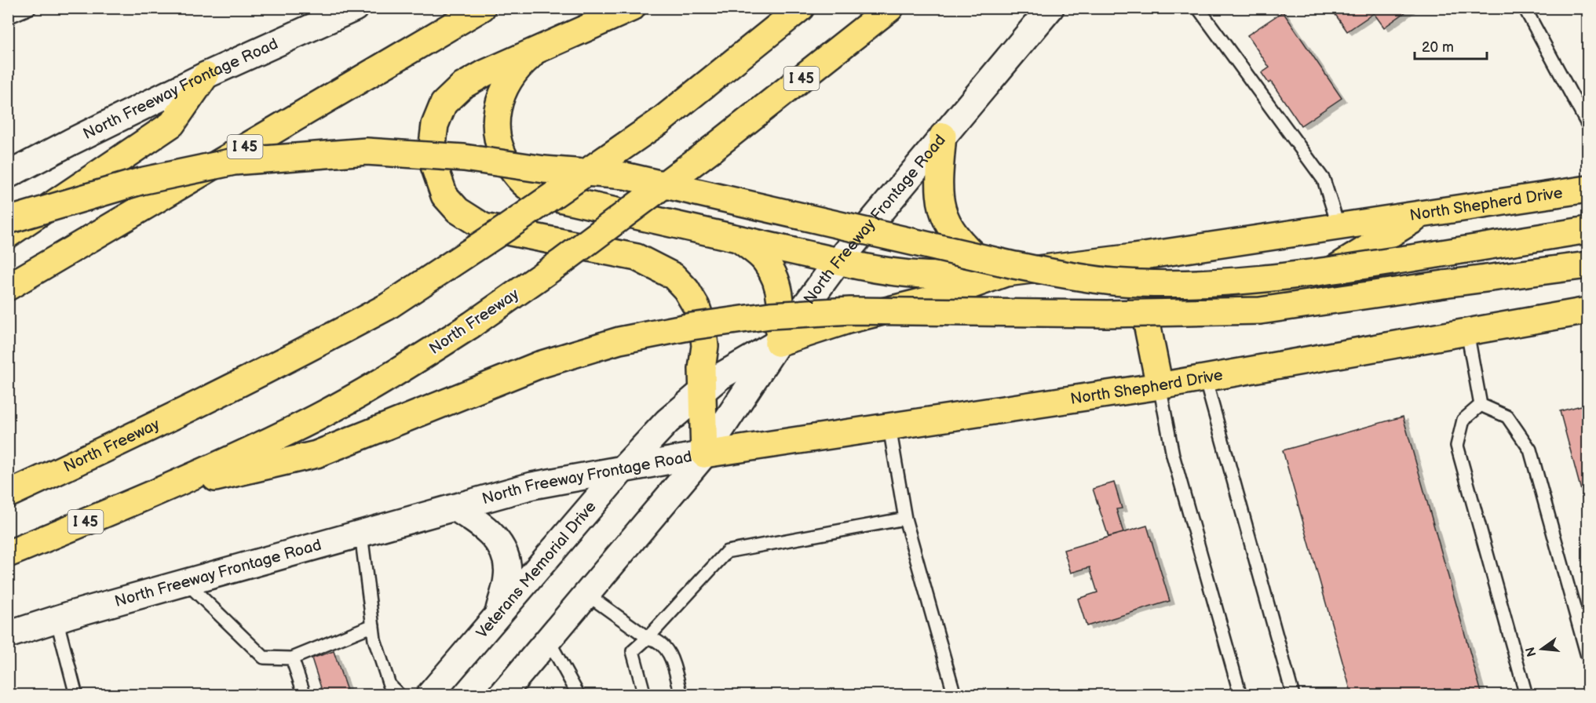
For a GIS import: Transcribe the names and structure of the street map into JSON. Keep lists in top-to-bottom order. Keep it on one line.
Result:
{"streets":{"main road":["I 45","North Freeway Frontage Road","North Shepherd Drive","North Freeway","Veterans Memorial Drive"]},"crossings":[["North Freeway Frontage Road","North Shepherd Drive"],["North Freeway Frontage Road","Veterans Memorial Drive"],["North Shepherd Drive","Veterans Memorial Drive"]],"scale_bar":"20 m","north":"left"}
